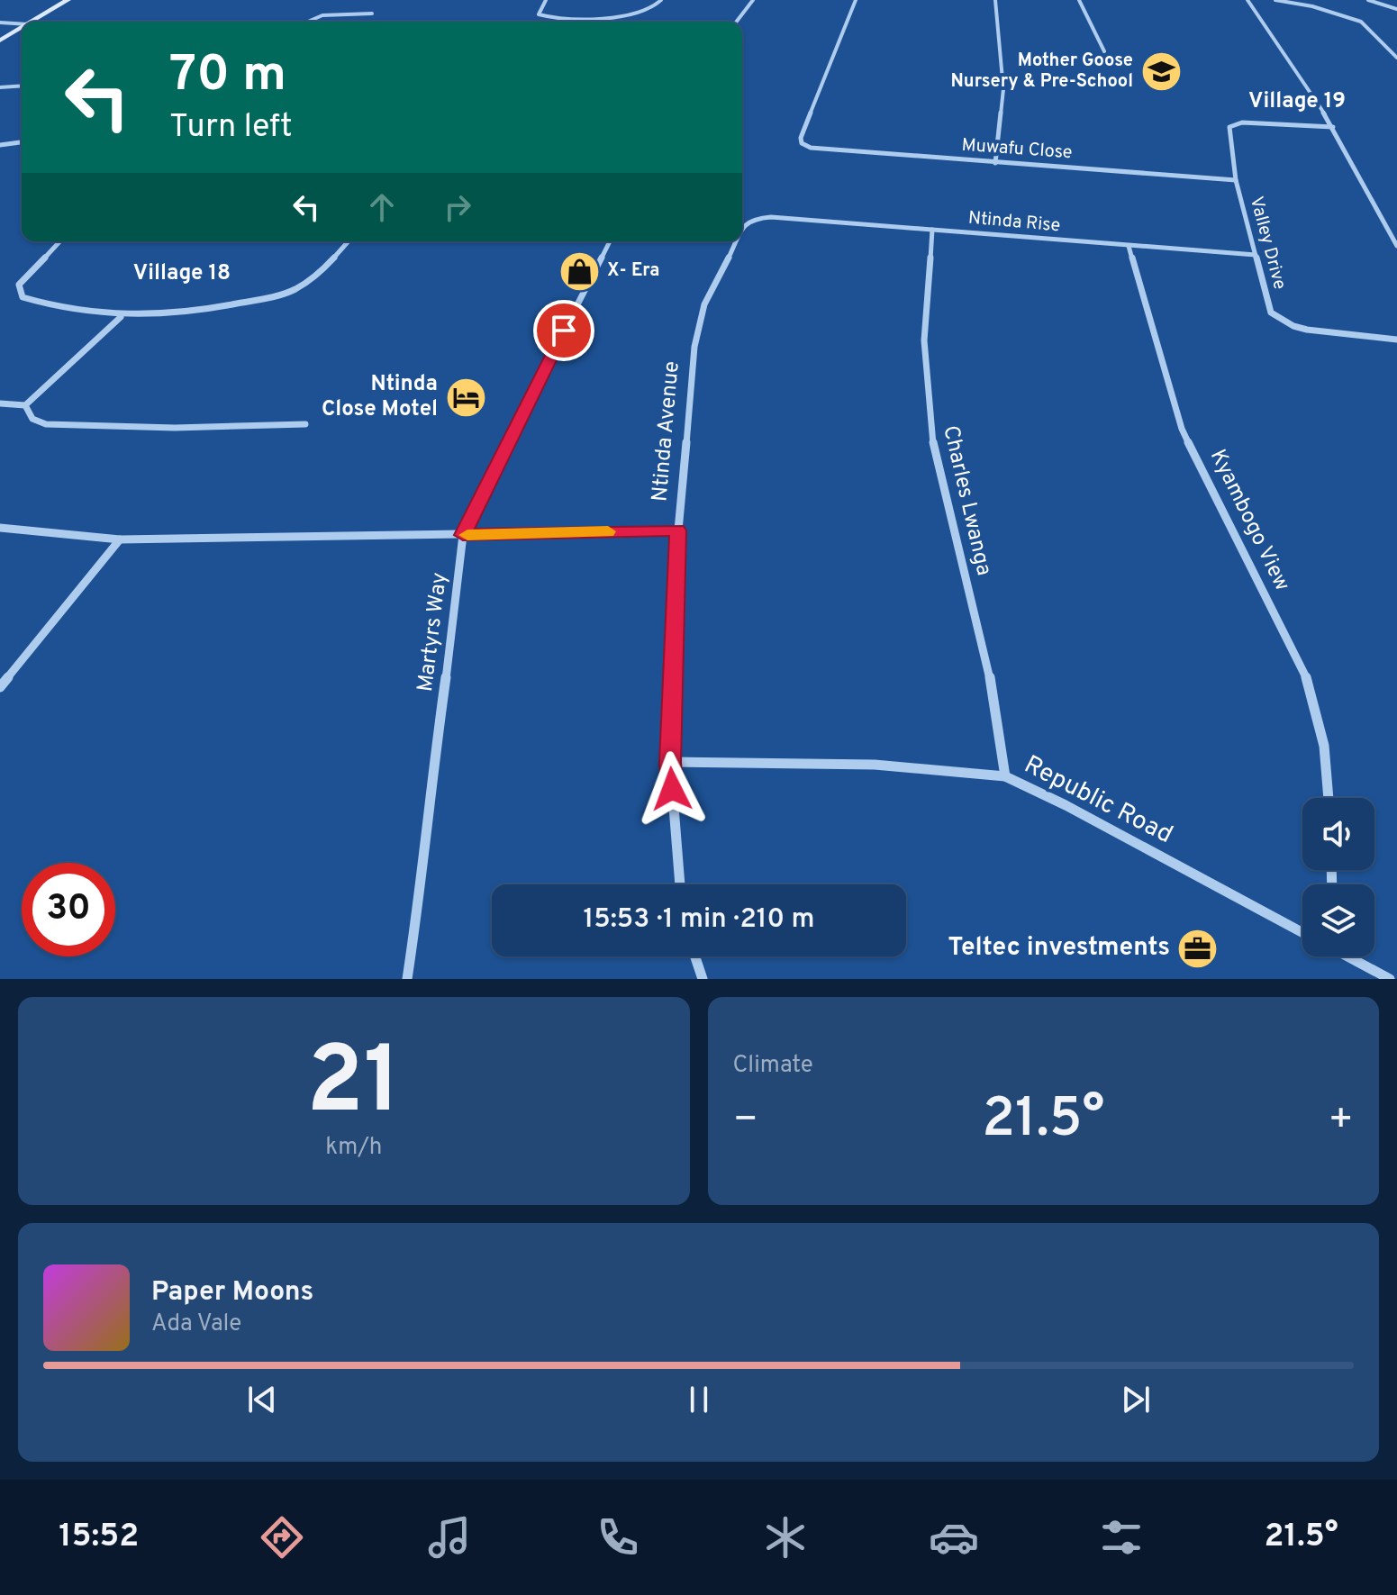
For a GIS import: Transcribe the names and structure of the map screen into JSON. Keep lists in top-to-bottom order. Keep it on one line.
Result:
{"streets":{"street":["Muwafu Close","Ntinda Rise","Valley Drive","Ntinda Avenue","Charles Lwanga","Kyambogo View","Martyrs Way","Republic Road"]},"crossings":[["Muwafu Close","Valley Drive"],["Ntinda Rise","Valley Drive"],["Ntinda Rise","Ntinda Avenue"],["Ntinda Rise","Charles Lwanga"],["Ntinda Rise","Kyambogo View"],["Ntinda Avenue","Republic Road"],["Charles Lwanga","Republic Road"]],"districts":["Village 19","Village 18"],"places":{"school or university":["Mother Goose Nursery & Pre-School"],"shop":["X- Era"],"hotel":["Ntinda Close Motel"],"office":["Teltec investments"]},"page":{"turn":["70 m","Turn left"],"limit":"30","trip":"15:53 · 1 min · 210 m","tile":[["21","km/h"],"Climate"],"heat":["−","21.5°","+"],"song":["Paper Moons","Ada Vale"],"tabs":["15:52","21.5°"]}}
